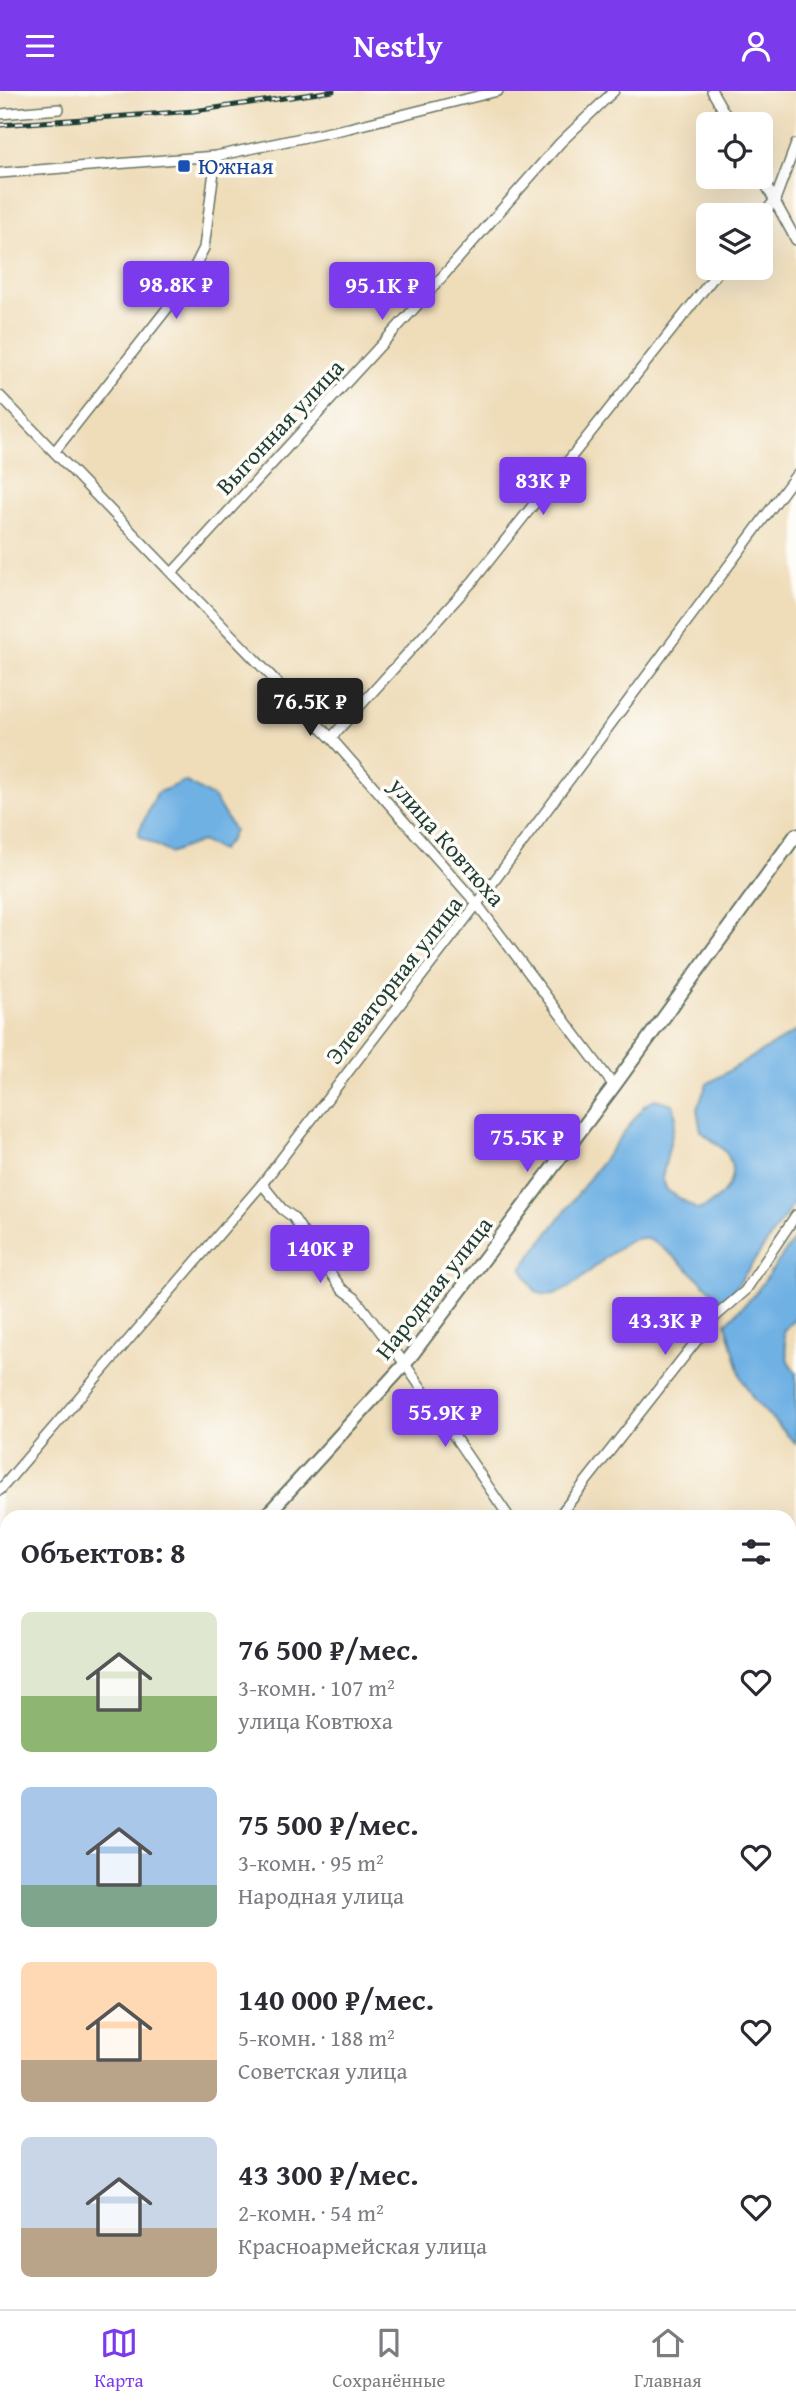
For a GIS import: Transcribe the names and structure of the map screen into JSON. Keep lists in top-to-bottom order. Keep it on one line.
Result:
{"streets":{"main road":["Народная улица"],"street":["Выгонная улица","улица Ковтюха","Элеваторная улица"]},"crossings":[["Выгонная улица","улица Ковтюха"],["улица Ковтюха","Элеваторная улица"],["улица Ковтюха","Народная улица"]],"places":{"transit":["Южная"]},"page":{"header":"Nestly","price":["98.8K ₽","95.1K ₽","83K ₽","76.5K ₽","75.5K ₽","140K ₽","43.3K ₽","55.9K ₽"],"heading":"Объектов: 8","list":[{"name":"76 500 ₽/мес.","note":"3-комн. · 107 m² · улица Ковтюха"},{"name":"75 500 ₽/мес.","note":"3-комн. · 95 m² · Народная улица"},{"name":"140 000 ₽/мес.","note":"5-комн. · 188 m² · Советская улица"},{"name":"43 300 ₽/мес.","note":"2-комн. · 54 m² · Красноармейская улица"}],"tabs":["Карта","Сохранённые","Главная"]}}
